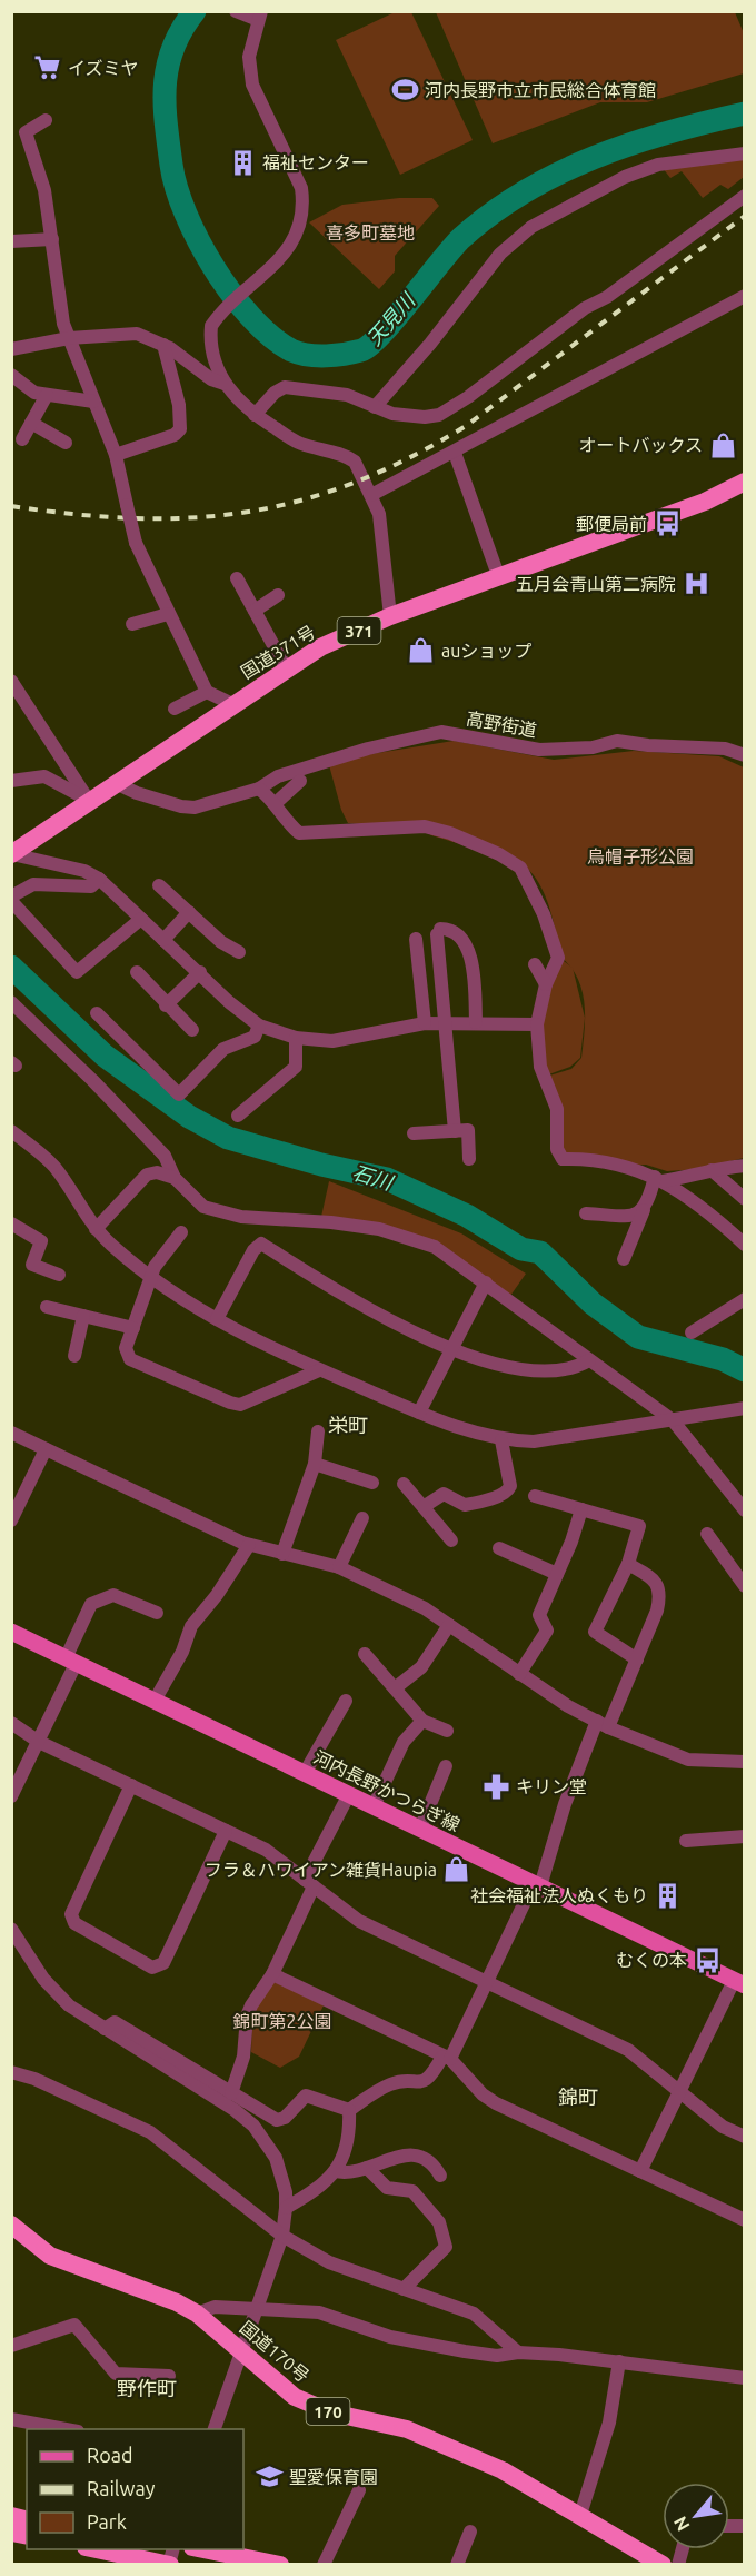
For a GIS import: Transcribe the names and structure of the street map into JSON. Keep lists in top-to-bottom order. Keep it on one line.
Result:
{"streets":{"highway":["371","国道371号","国道170号","170"],"main road":["河内長野かつらぎ線"],"street":["高野街道"]},"crossings":[["国道371号","高野街道"]],"districts":["栄町","錦町","野作町"],"water":["天見川","石川"],"parks":["喜多町墓地","烏帽子形公園","錦町第2公園"],"places":{"supermarket":["イズミヤ"],"sports":["河内長野市立市民総合体育館"],"building":["福祉センター","社会福祉法人ぬくもり"],"shop":["オートバックス","auショップ","フラ＆ハワイアン雑貨Haupia"],"bus stop":["郵便局前","むくの本"],"hospital":["五月会青山第二病院"],"pharmacy":["キリン堂"],"school or university":["聖愛保育園"]},"legend":["Road","Railway","Park"],"north":"bottom left"}
